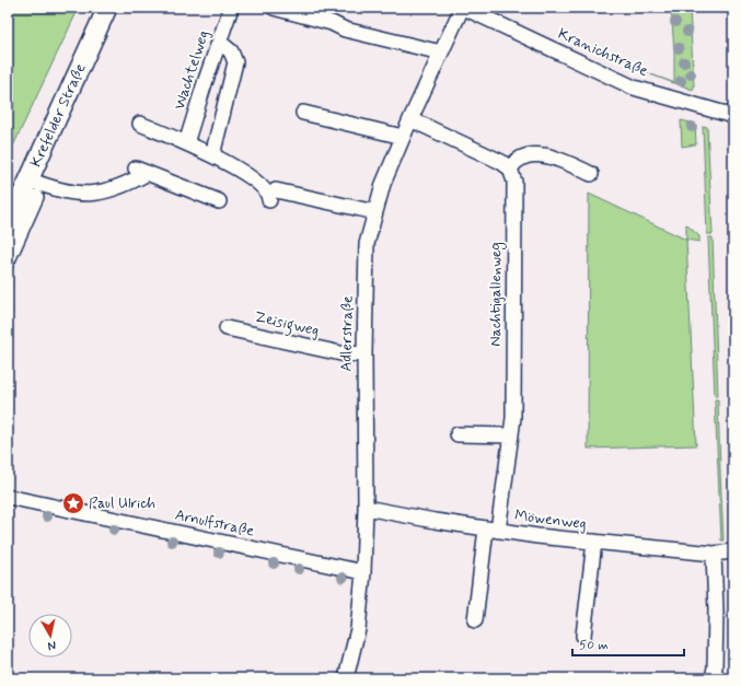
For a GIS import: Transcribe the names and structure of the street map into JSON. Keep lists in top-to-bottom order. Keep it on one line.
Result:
{"streets":{"main road":["Krefelder Straße"],"street":["Kranichstraße","Wachtelweg","Nachtigallenweg","Zeisigweg","Adlerstraße","Möwenweg","Arnulfstraße"]},"crossings":[["Kranichstraße","Adlerstraße"],["Nachtigallenweg","Möwenweg"],["Zeisigweg","Adlerstraße"],["Adlerstraße","Möwenweg"],["Adlerstraße","Arnulfstraße"]],"places":{"place":["Paul Ulrich"]},"scale_bar":"50 m","north":"bottom"}
